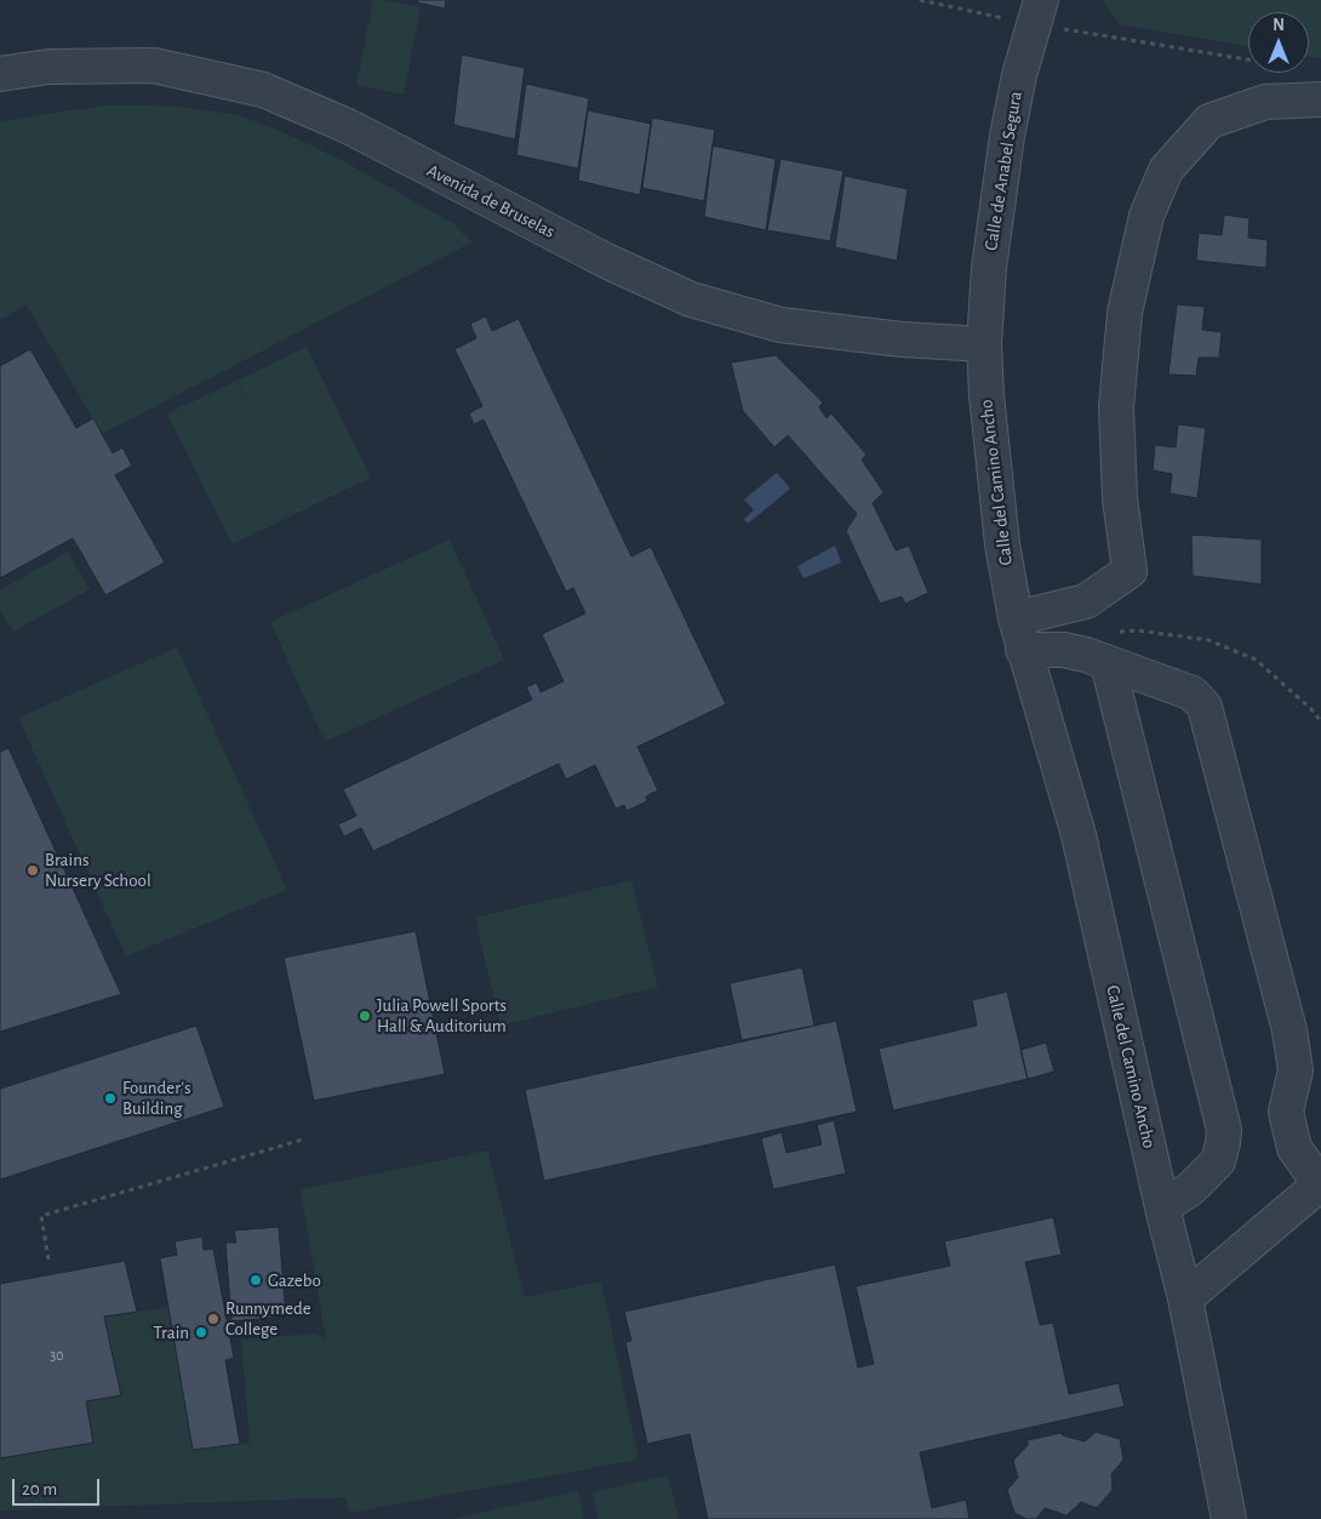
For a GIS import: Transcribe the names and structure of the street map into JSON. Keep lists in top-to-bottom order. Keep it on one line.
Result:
{"streets":{"street":["Calle de Anabel Segura","Avenida de Bruselas","Calle del Camino Ancho"]},"crossings":[["Calle de Anabel Segura","Avenida de Bruselas"],["Calle de Anabel Segura","Calle del Camino Ancho"],["Avenida de Bruselas","Calle del Camino Ancho"]],"places":["Brains Nursery School","Julia Powell Sports Hall & Auditorium","Founder's Building","Gazebo","Runnymede College","Train"],"house_numbers":["30"],"scale_bar":"20 m","north":"top"}
